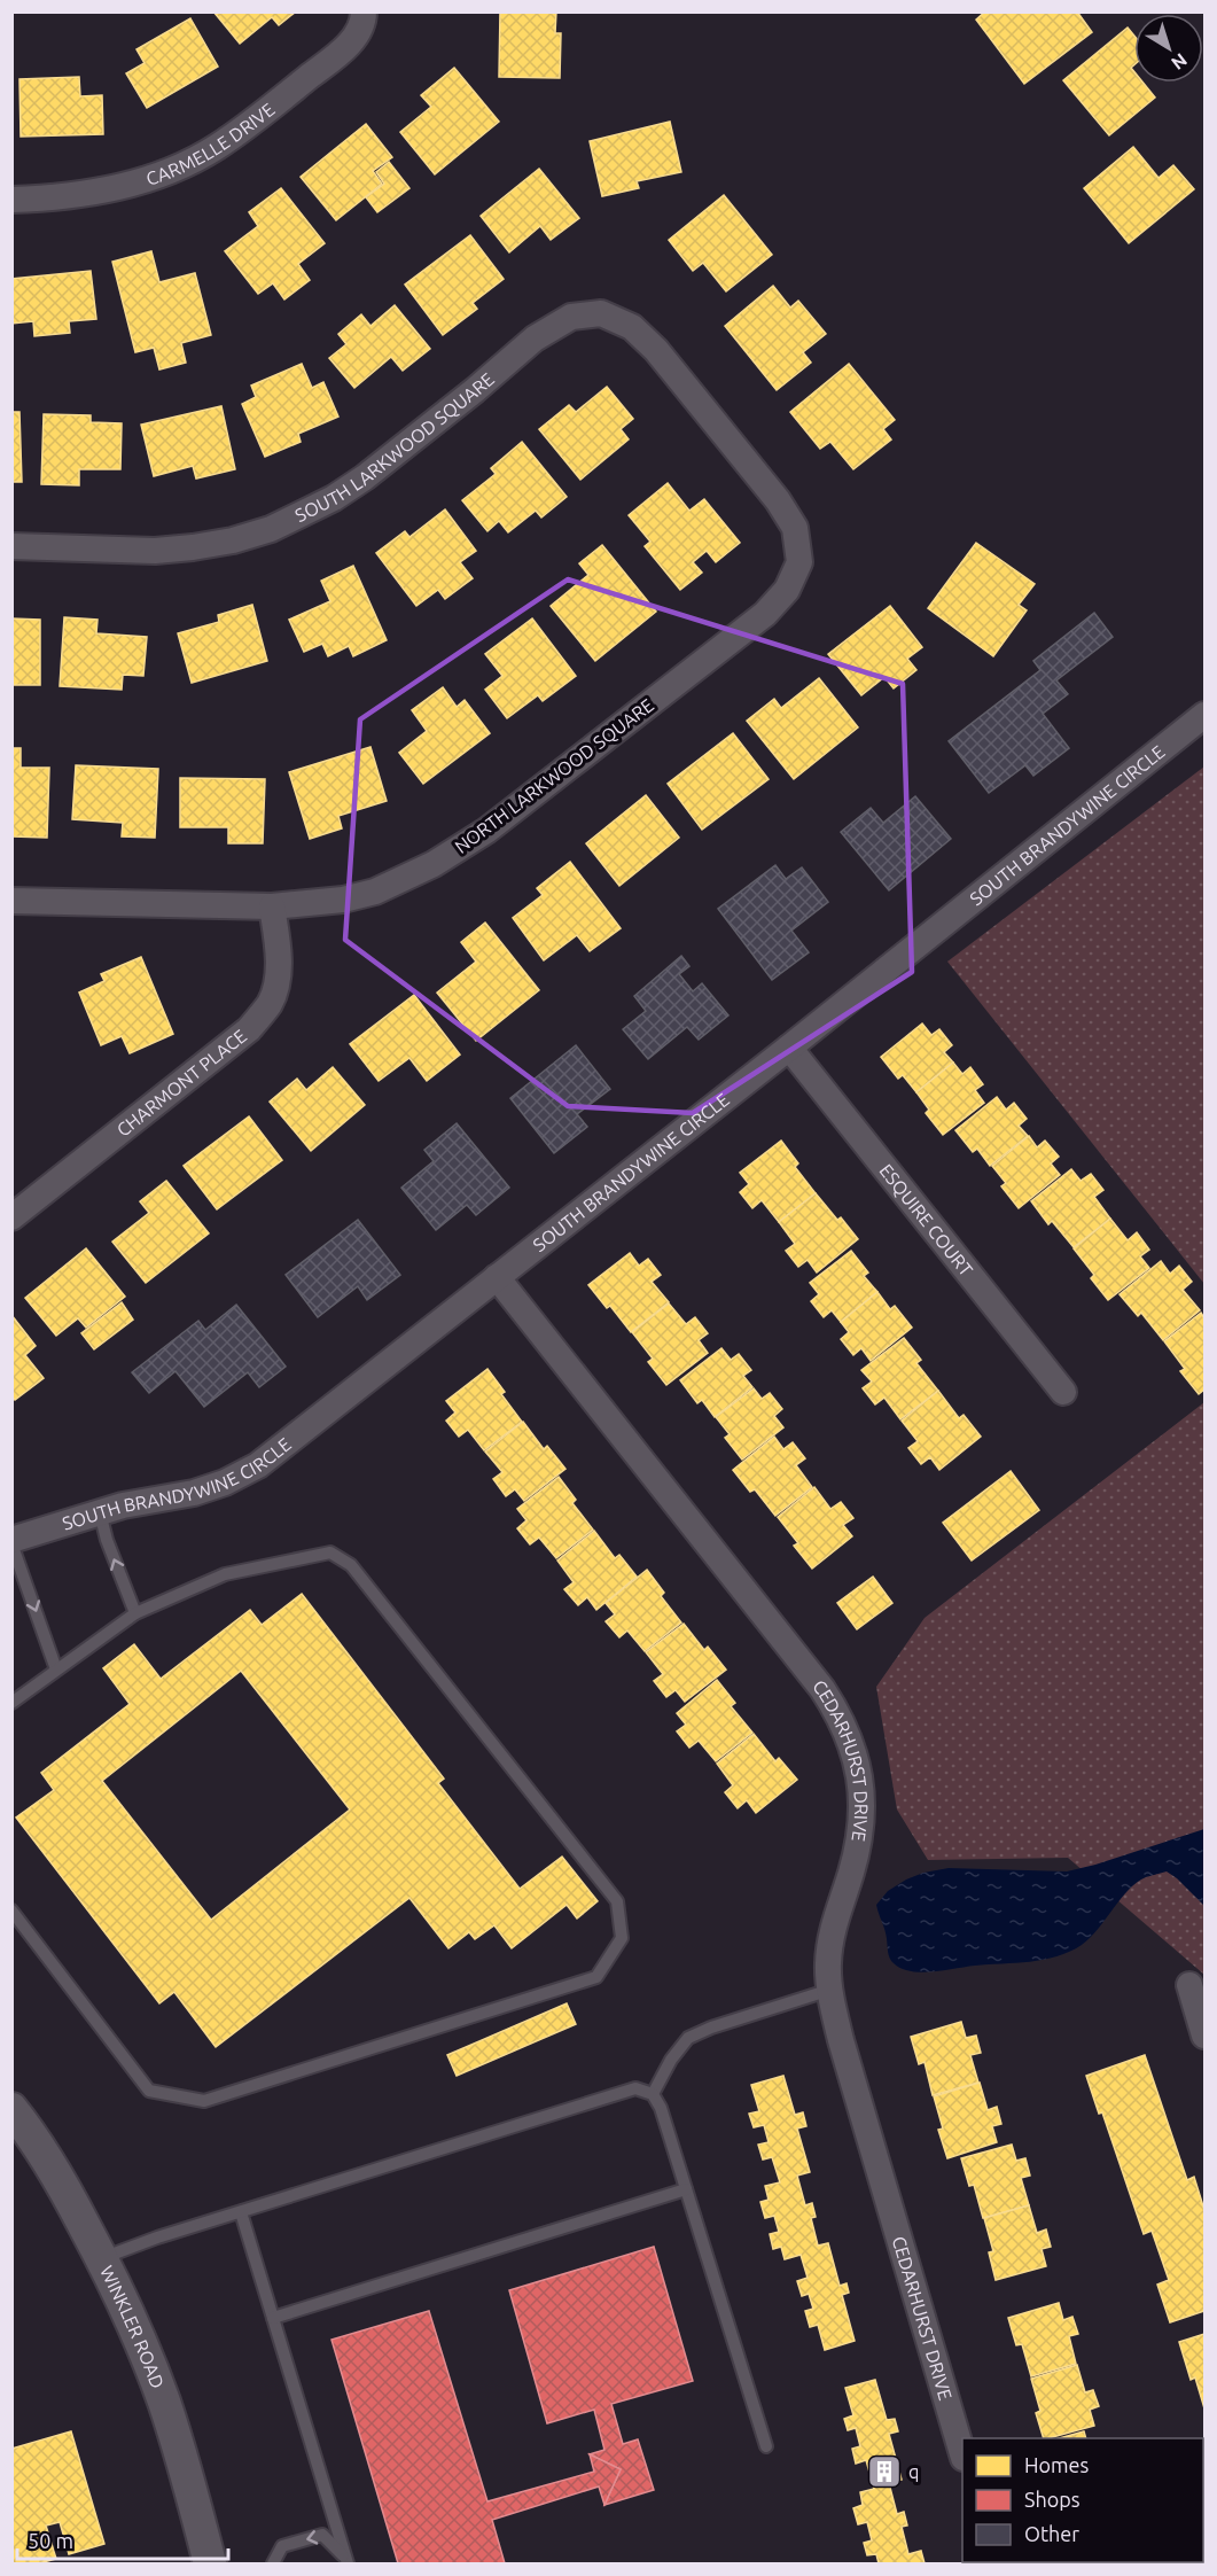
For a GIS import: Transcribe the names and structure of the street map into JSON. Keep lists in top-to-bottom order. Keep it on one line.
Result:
{"streets":{"street":["CARMELLE DRIVE","SOUTH LARKWOOD SQUARE","NORTH LARKWOOD SQUARE","SOUTH BRANDYWINE CIRCLE","CHARMONT PLACE","ESQUIRE COURT","CEDARHURST DRIVE","WINKLER ROAD"]},"crossings":[["SOUTH LARKWOOD SQUARE","NORTH LARKWOOD SQUARE"],["NORTH LARKWOOD SQUARE","CHARMONT PLACE"],["SOUTH BRANDYWINE CIRCLE","ESQUIRE COURT"],["SOUTH BRANDYWINE CIRCLE","CEDARHURST DRIVE"]],"places":{"building":["q"]},"legend":["Homes","Shops","Other"],"scale_bar":"50 m","north":"bottom right"}
